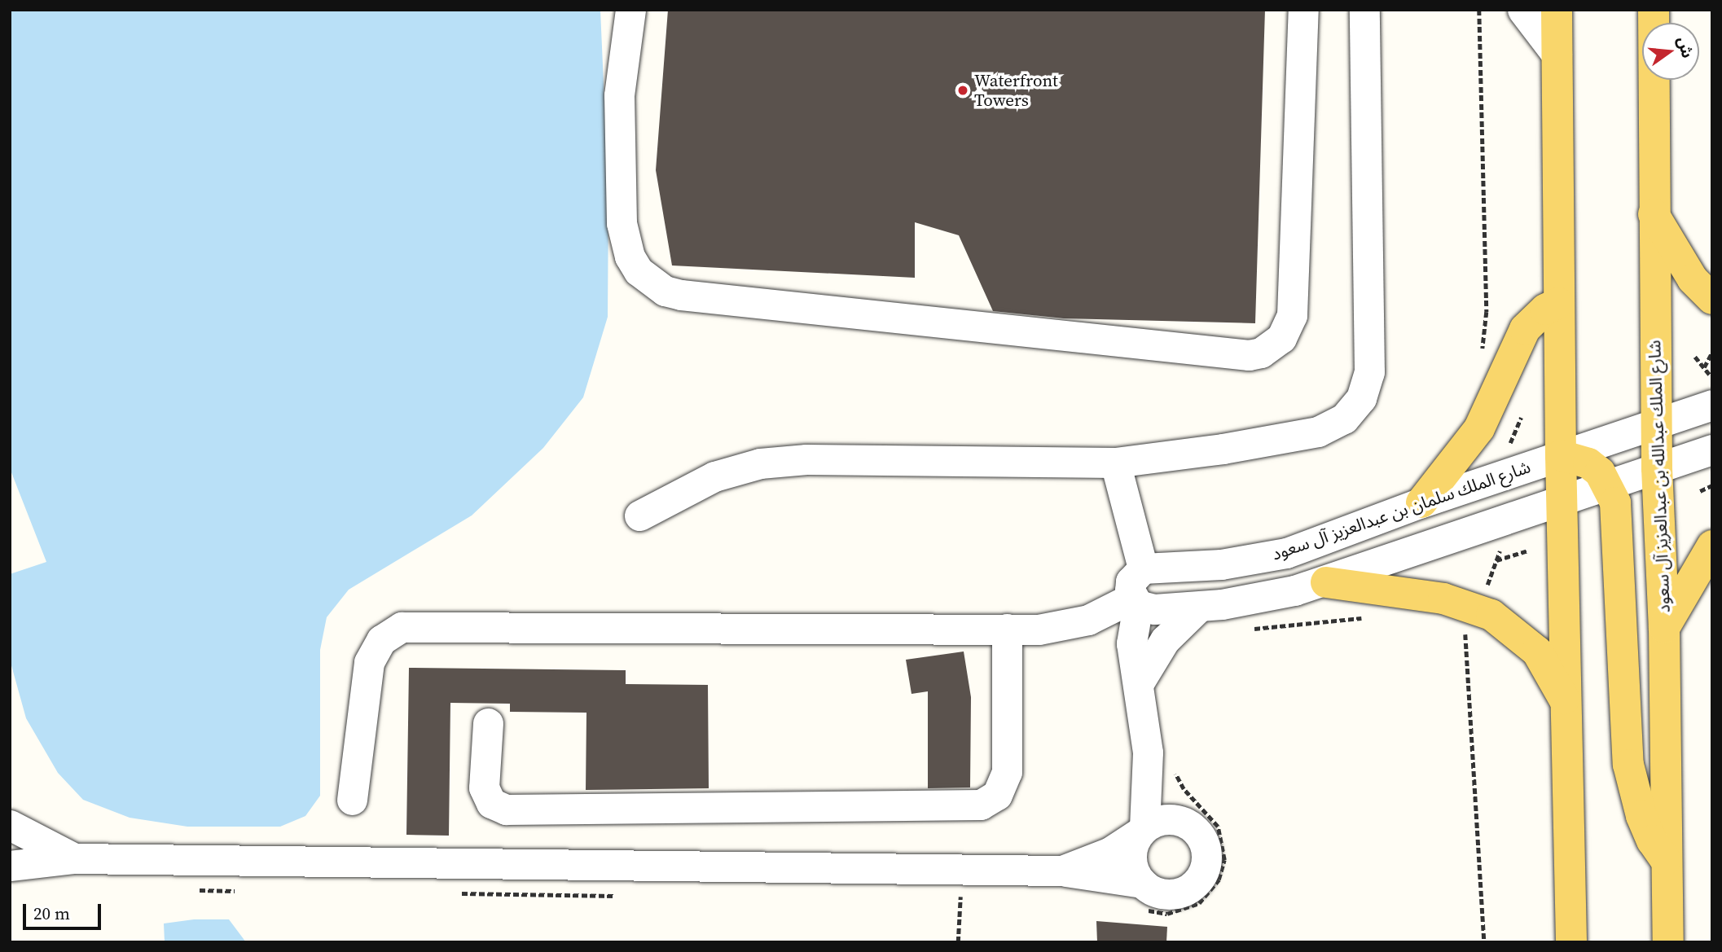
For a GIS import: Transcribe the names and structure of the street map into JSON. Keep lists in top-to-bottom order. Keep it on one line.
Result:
{"streets":{"main road":["شارع الملك عبدالله بن عبدالعزيز آل سعود"],"street":["شارع الملك سلمان بن عبدالعزيز آل سعود"]},"crossings":[["شارع الملك عبدالله بن عبدالعزيز آل سعود","شارع الملك سلمان بن عبدالعزيز آل سعود"]],"places":["Waterfront Towers"],"scale_bar":"20 m","north":"right"}
